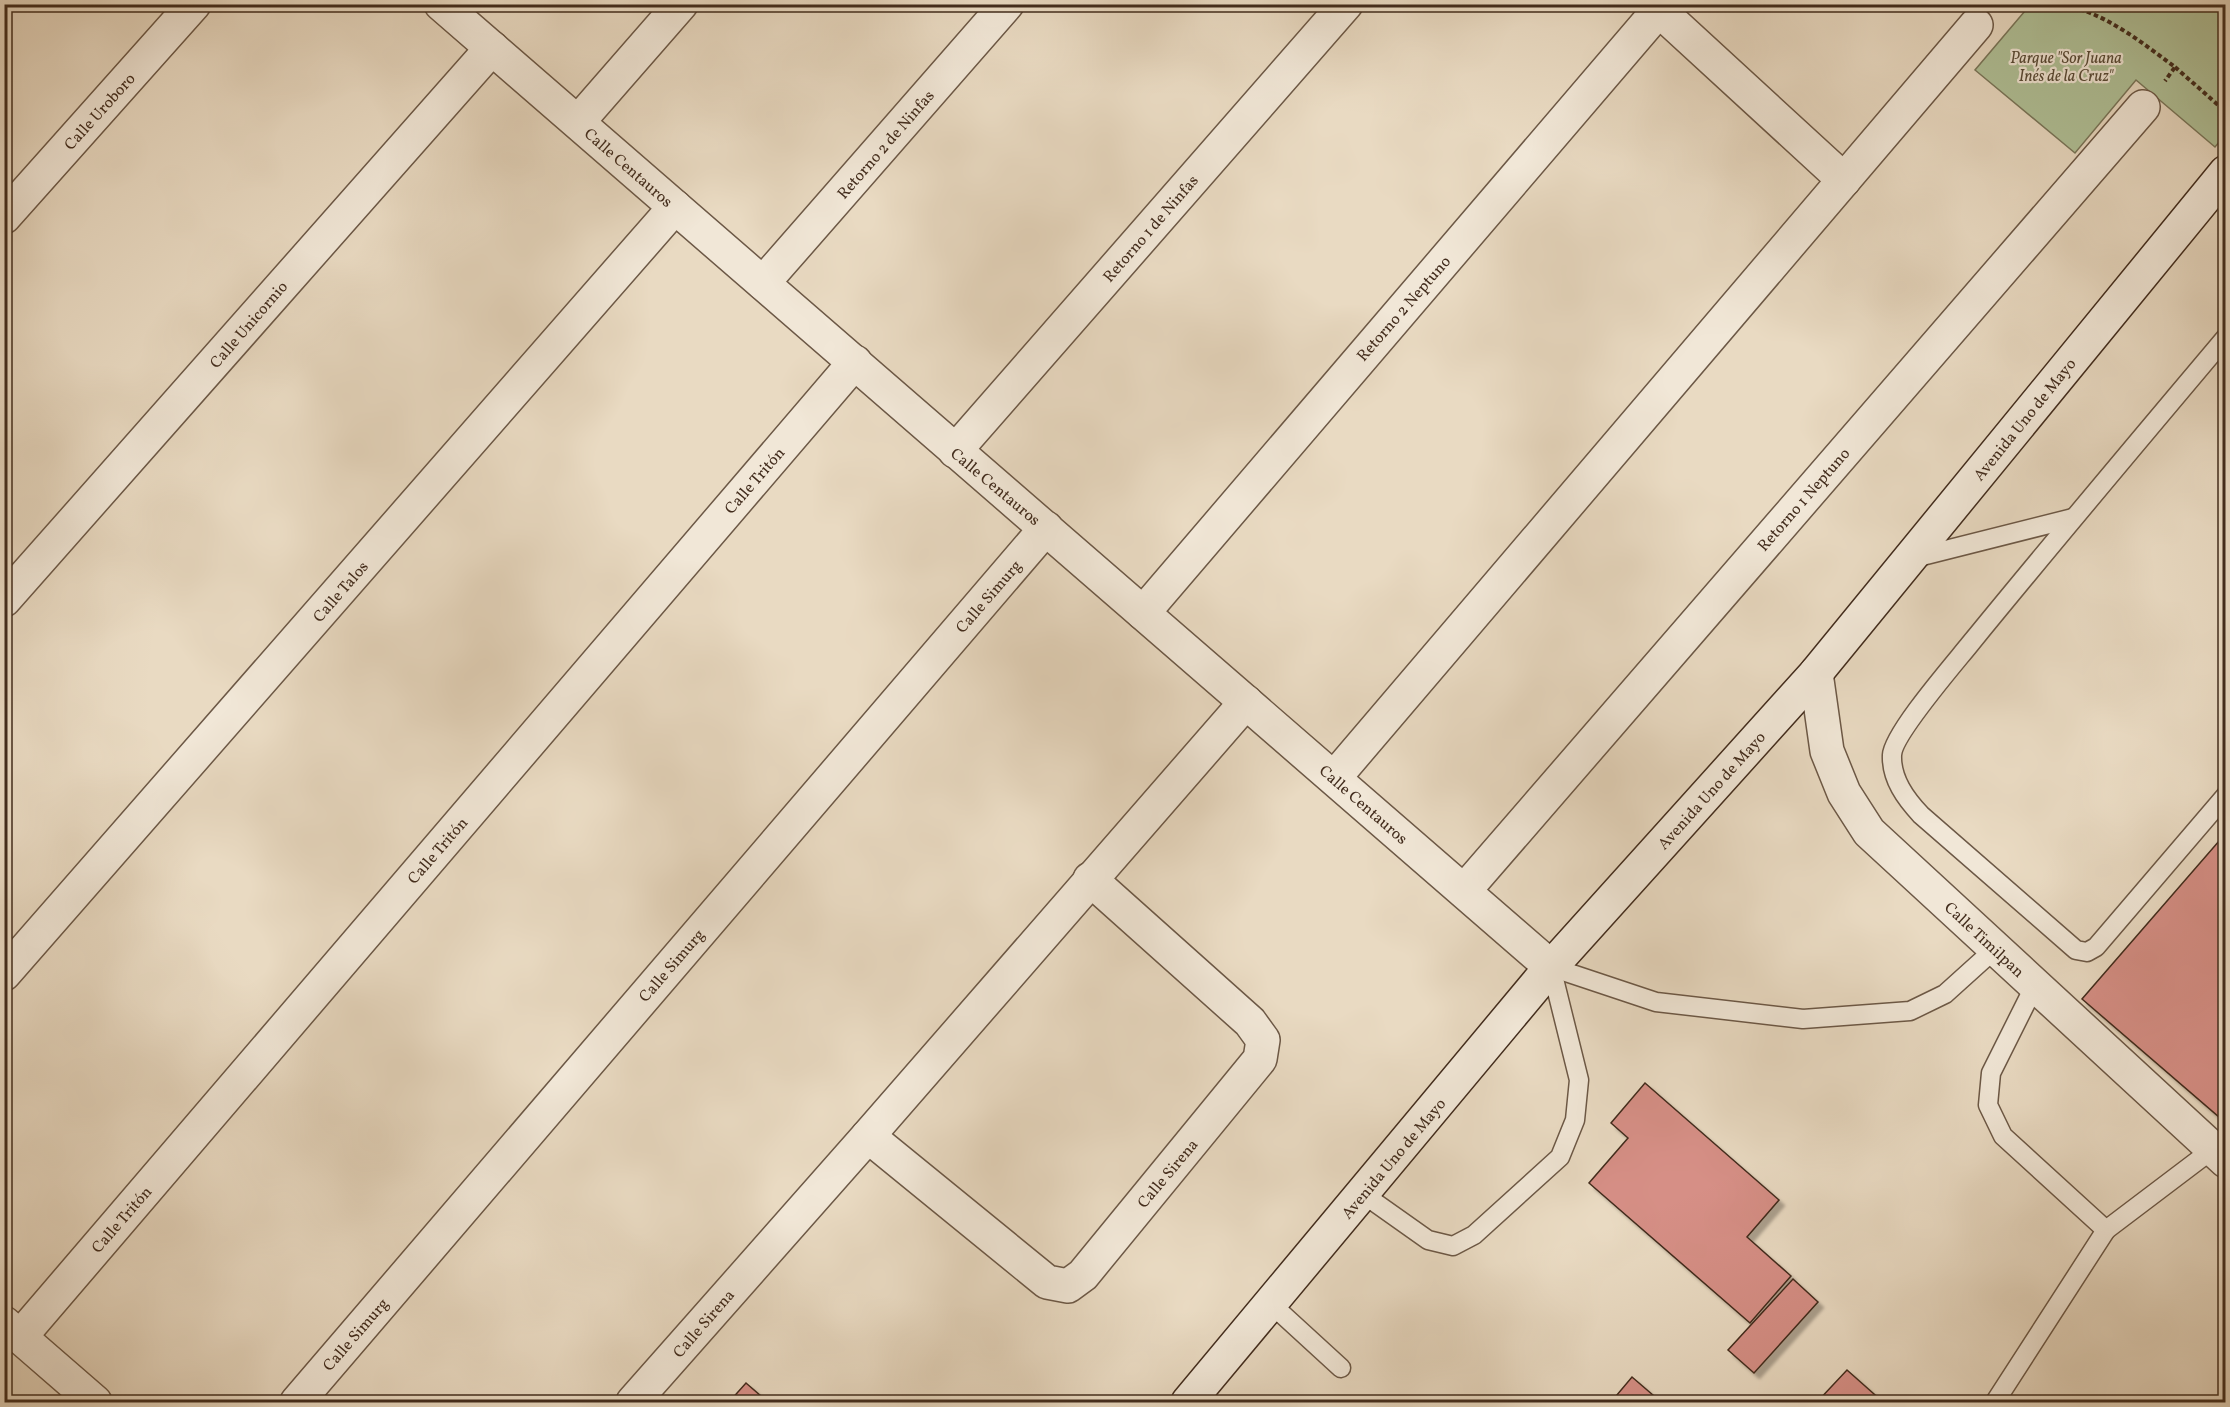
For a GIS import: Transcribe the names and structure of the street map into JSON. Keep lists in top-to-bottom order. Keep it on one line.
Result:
{"streets":{"street":["Calle Uroboro","Retorno 2 de Ninfas","Calle Centauros","Retorno 1 de Ninfas","Retorno 2 Neptuno","Calle Unicornio","Avenida Uno de Mayo","Calle Tritón","Retorno 1 Neptuno","Calle Talos","Calle Simurg","Calle Timilpan","Calle Sirena"]},"crossings":[["Retorno 2 de Ninfas","Calle Centauros"],["Calle Centauros","Retorno 1 de Ninfas"],["Calle Centauros","Retorno 2 Neptuno"],["Calle Centauros","Calle Unicornio"],["Calle Centauros","Avenida Uno de Mayo"],["Calle Centauros","Calle Tritón"],["Calle Centauros","Retorno 1 Neptuno"],["Calle Centauros","Calle Talos"],["Calle Centauros","Calle Simurg"],["Calle Centauros","Calle Sirena"],["Avenida Uno de Mayo","Calle Timilpan"]],"parks":["Parque \"Sor Juana Inés de la Cruz\""]}
